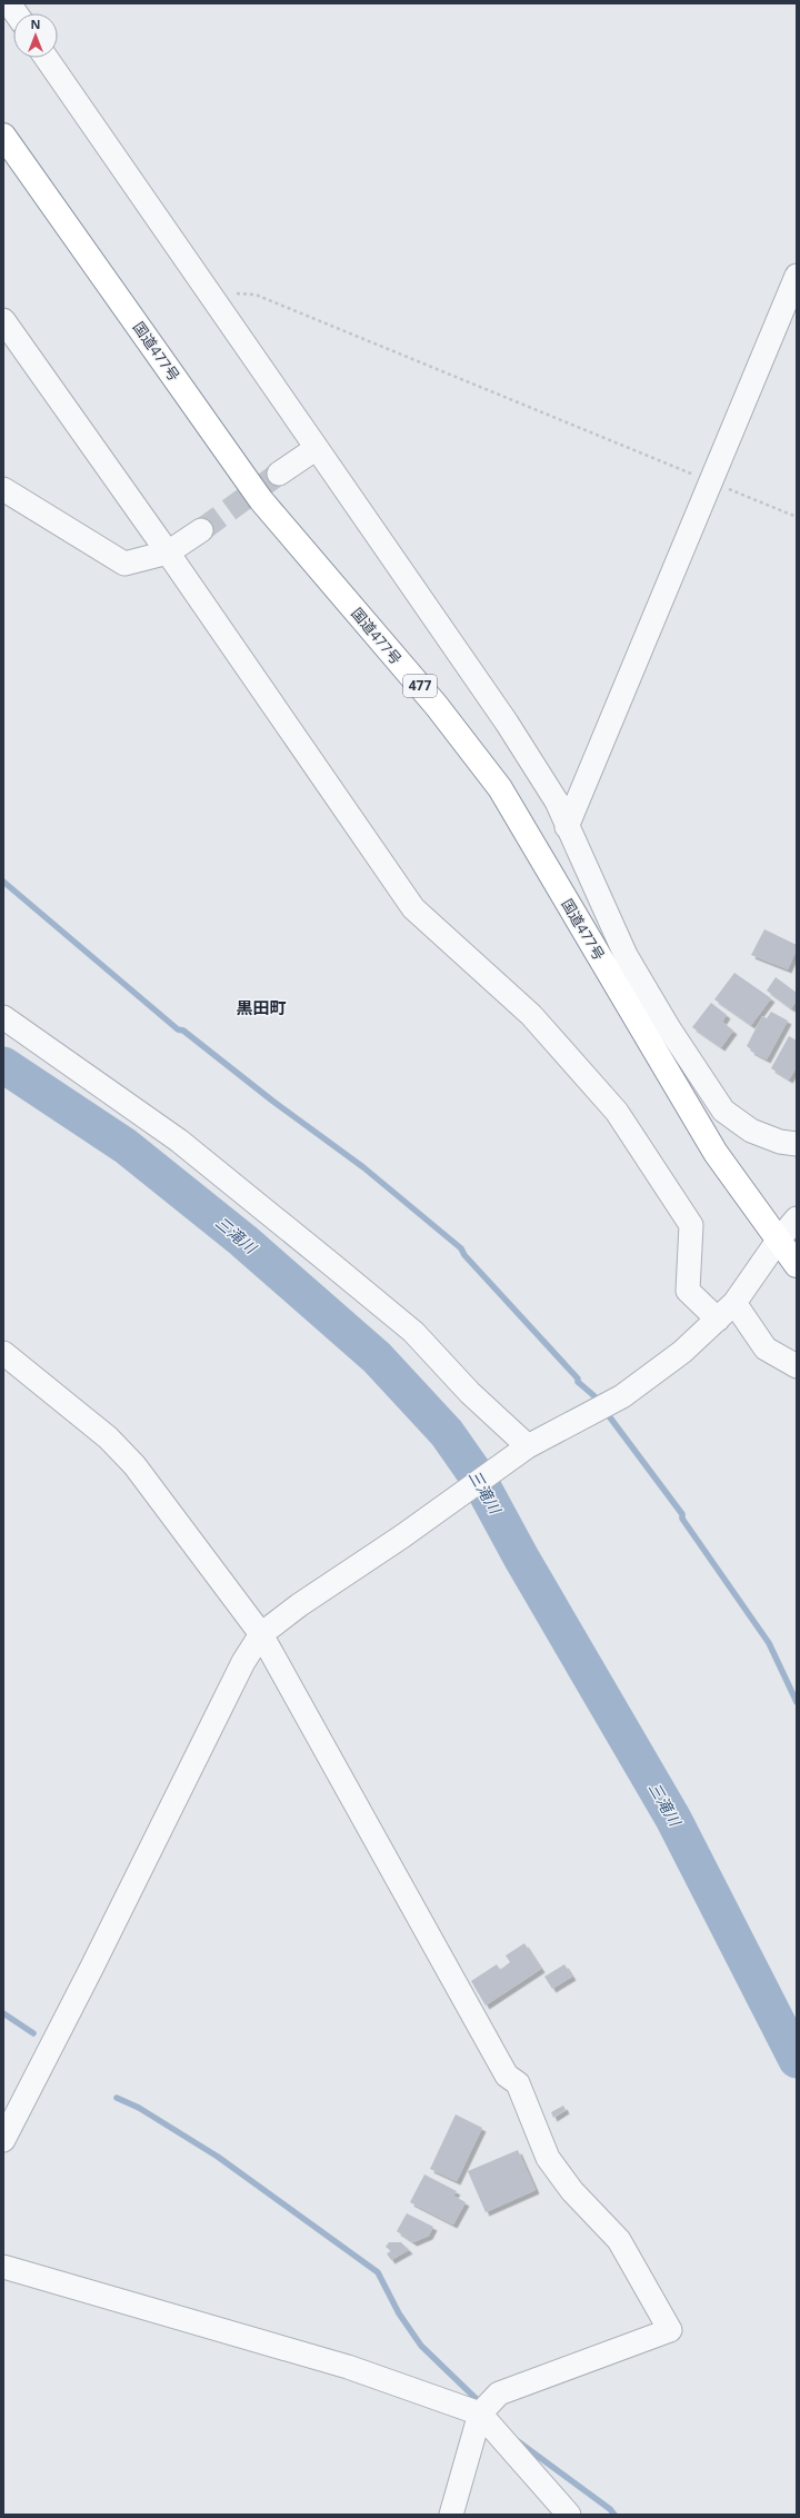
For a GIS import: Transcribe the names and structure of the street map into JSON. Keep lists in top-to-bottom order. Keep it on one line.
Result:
{"streets":{"highway":["国道477号","477"]},"districts":["黒田町"],"water":["三滝川"],"north":"top"}
